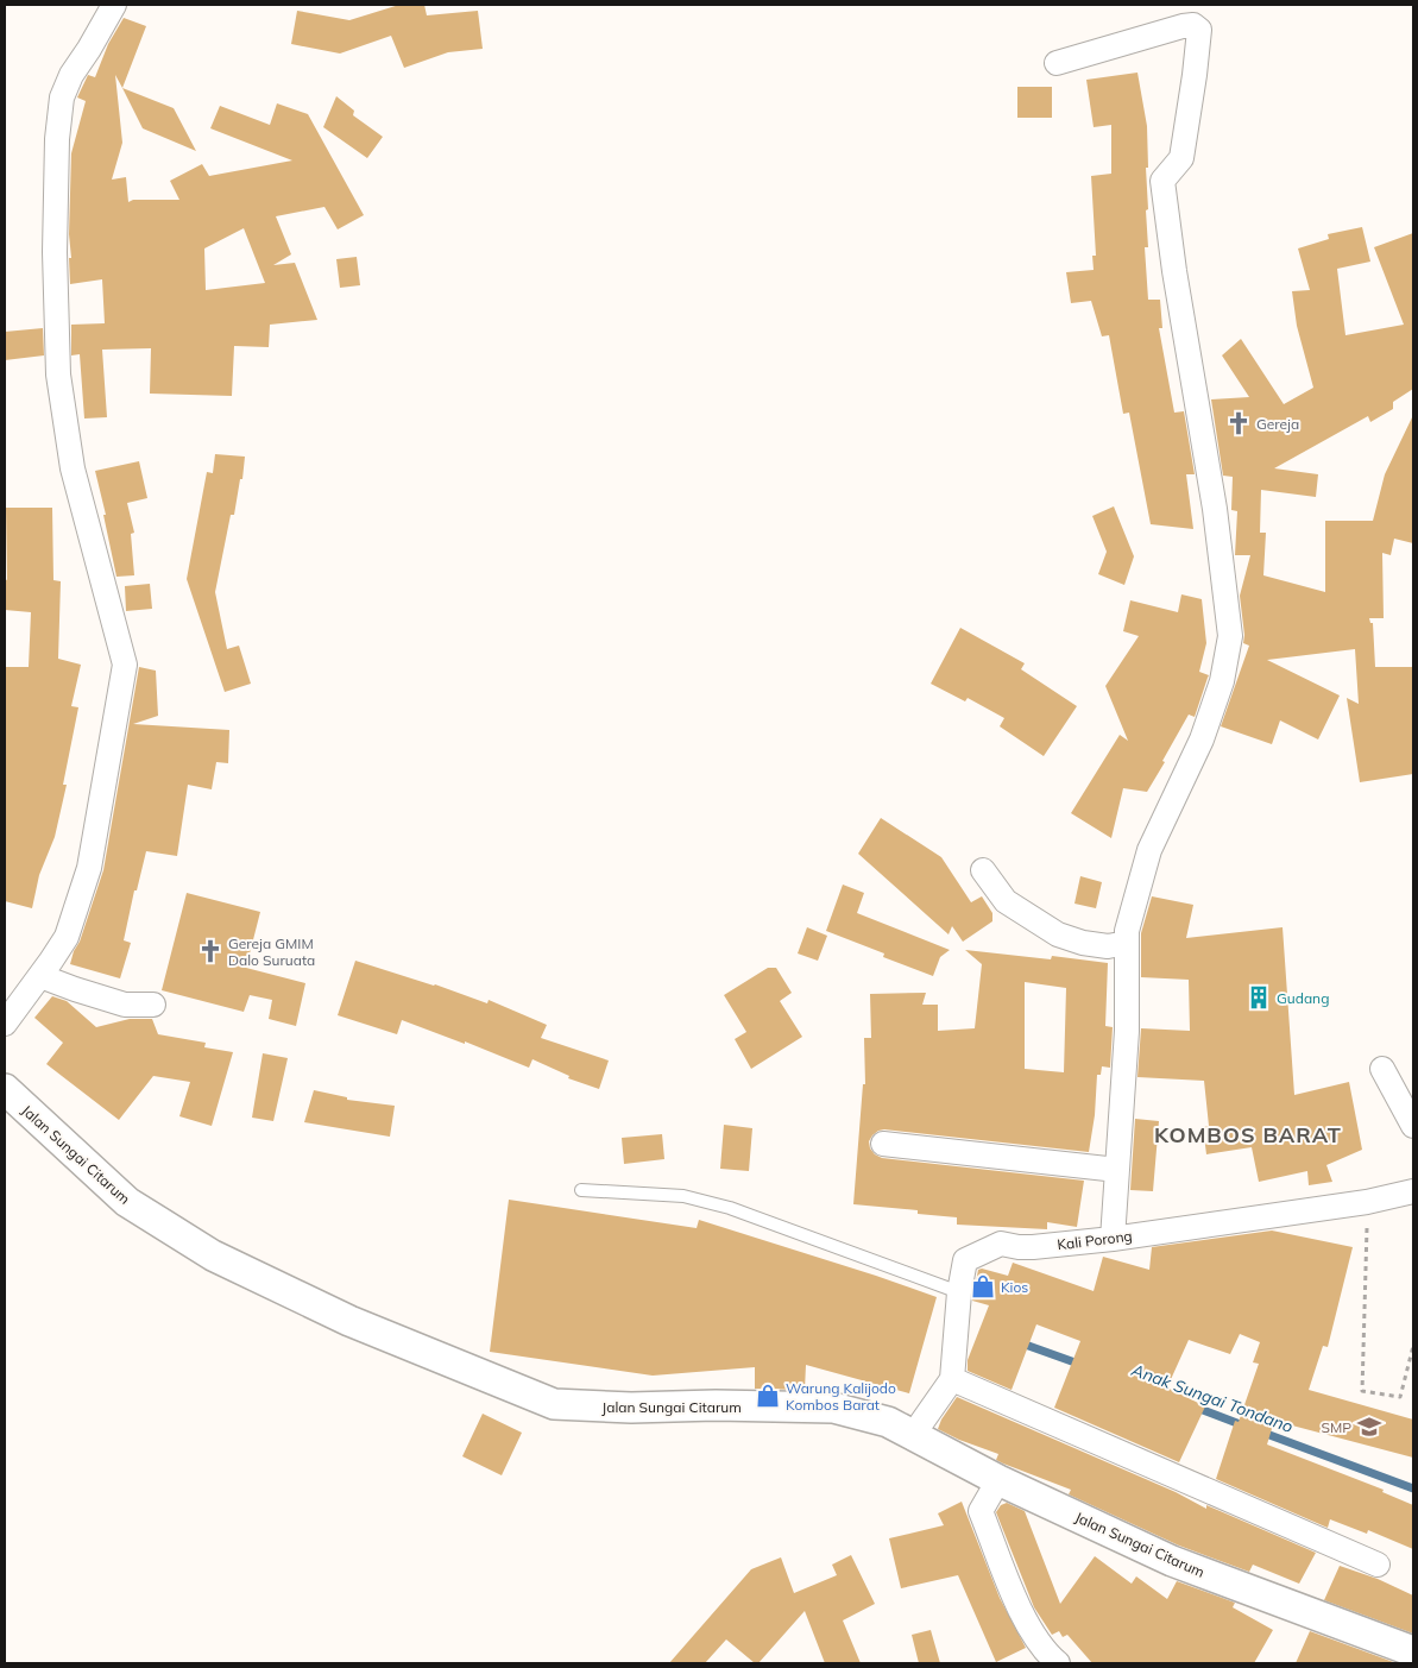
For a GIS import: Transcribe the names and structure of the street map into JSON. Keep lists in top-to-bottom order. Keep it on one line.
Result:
{"streets":{"street":["Jalan Sungai Citarum","Kali Porong"]},"districts":["KOMBOS BARAT"],"water":["Anak Sungai Tondano"],"places":{"church":["Gereja","Gereja GMIM Dalo Suruata"],"building":["Gudang"],"shop":["Kios","Warung Kalijodo Kombos Barat"],"school or university":["SMP"]}}
